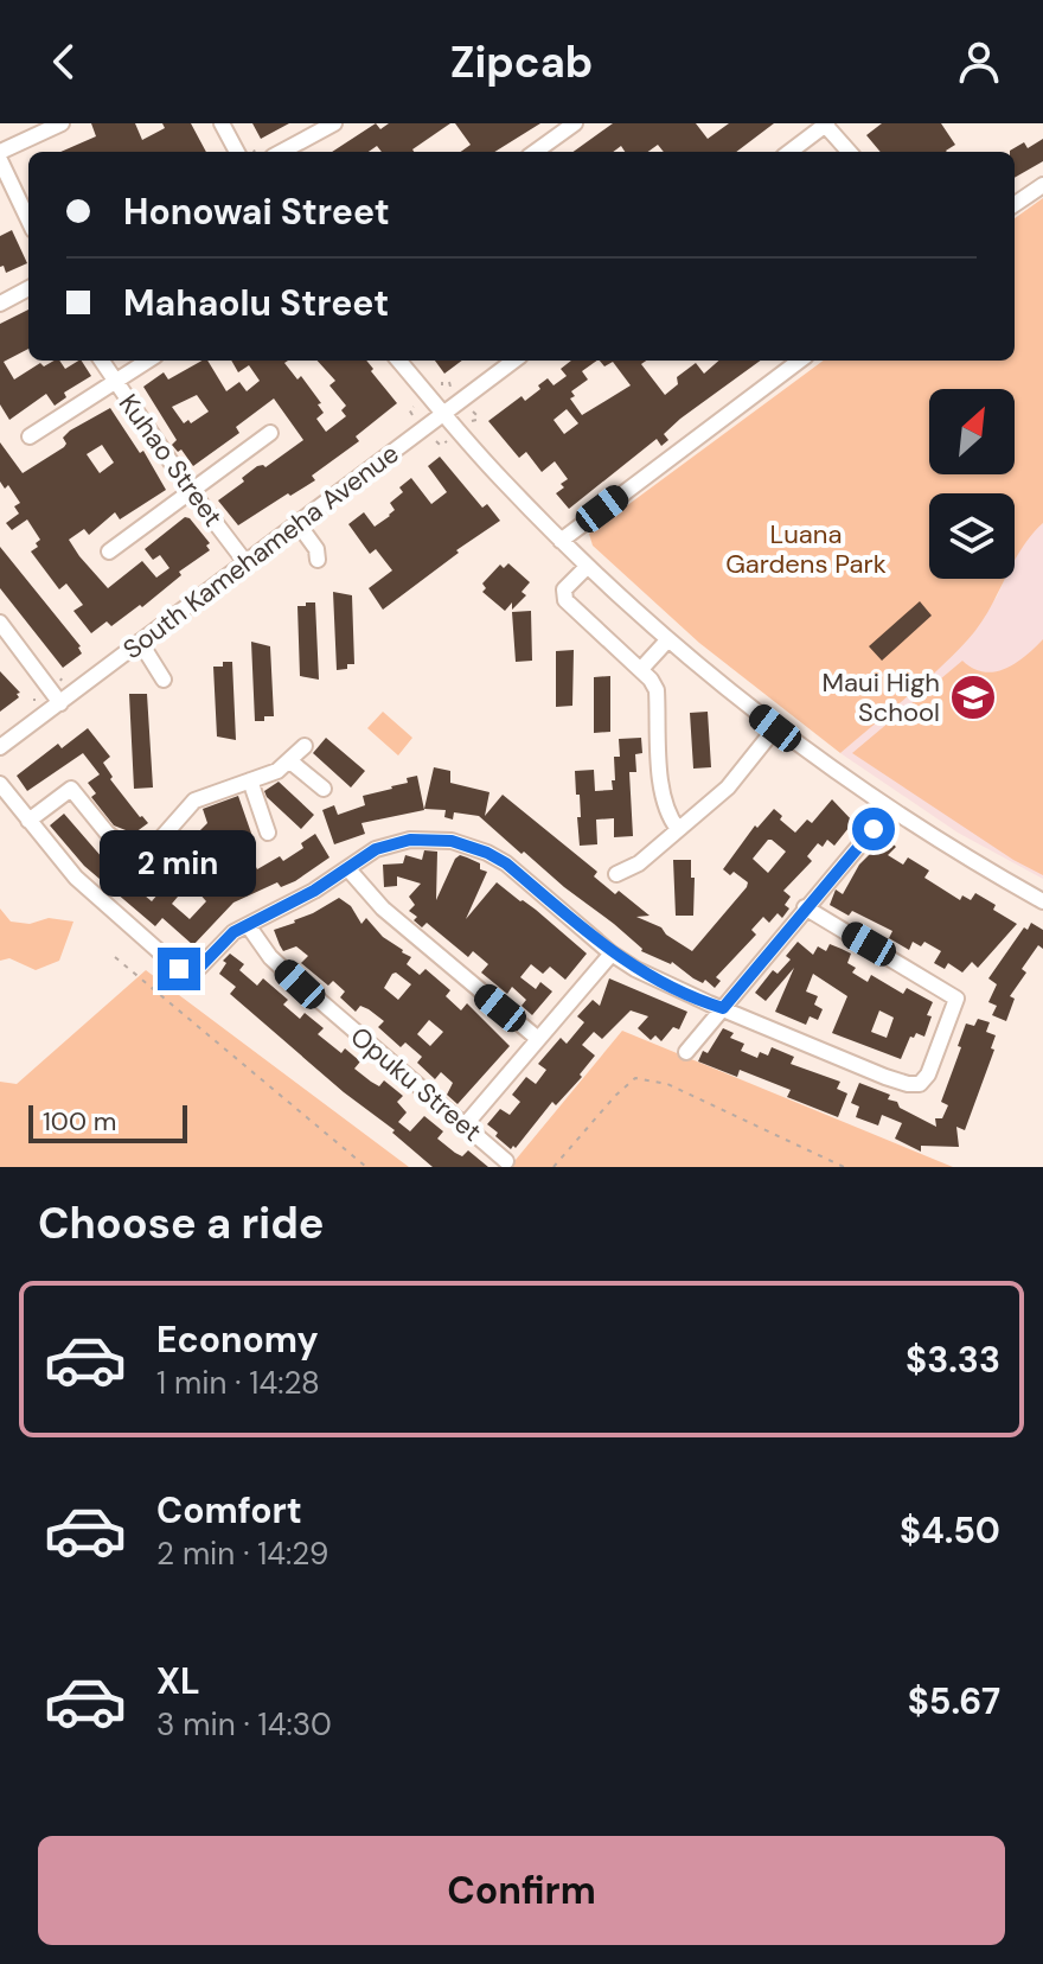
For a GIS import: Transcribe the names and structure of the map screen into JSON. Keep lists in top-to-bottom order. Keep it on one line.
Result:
{"streets":{"street":["Kuhao Street","South Kamehameha Avenue","Opuku Street"]},"crossings":[["Kuhao Street","South Kamehameha Avenue"]],"parks":["Luana Gardens Park"],"places":{"school or university":["Maui High School"]},"scale_bar":"100 m","north":"top right","page":{"header":"Zipcab","banner":["Honowai Street","Mahaolu Street"],"bubble":"2 min","scale":"100 m","heading":"Choose a ride","list":[{"name":"Economy","note":"1 min · 14:28","value":"$3.33"},{"name":"Comfort","note":"2 min · 14:29","value":"$4.50"},{"name":"XL","note":"3 min · 14:30","value":"$5.67"}],"buttons":"Confirm"}}
